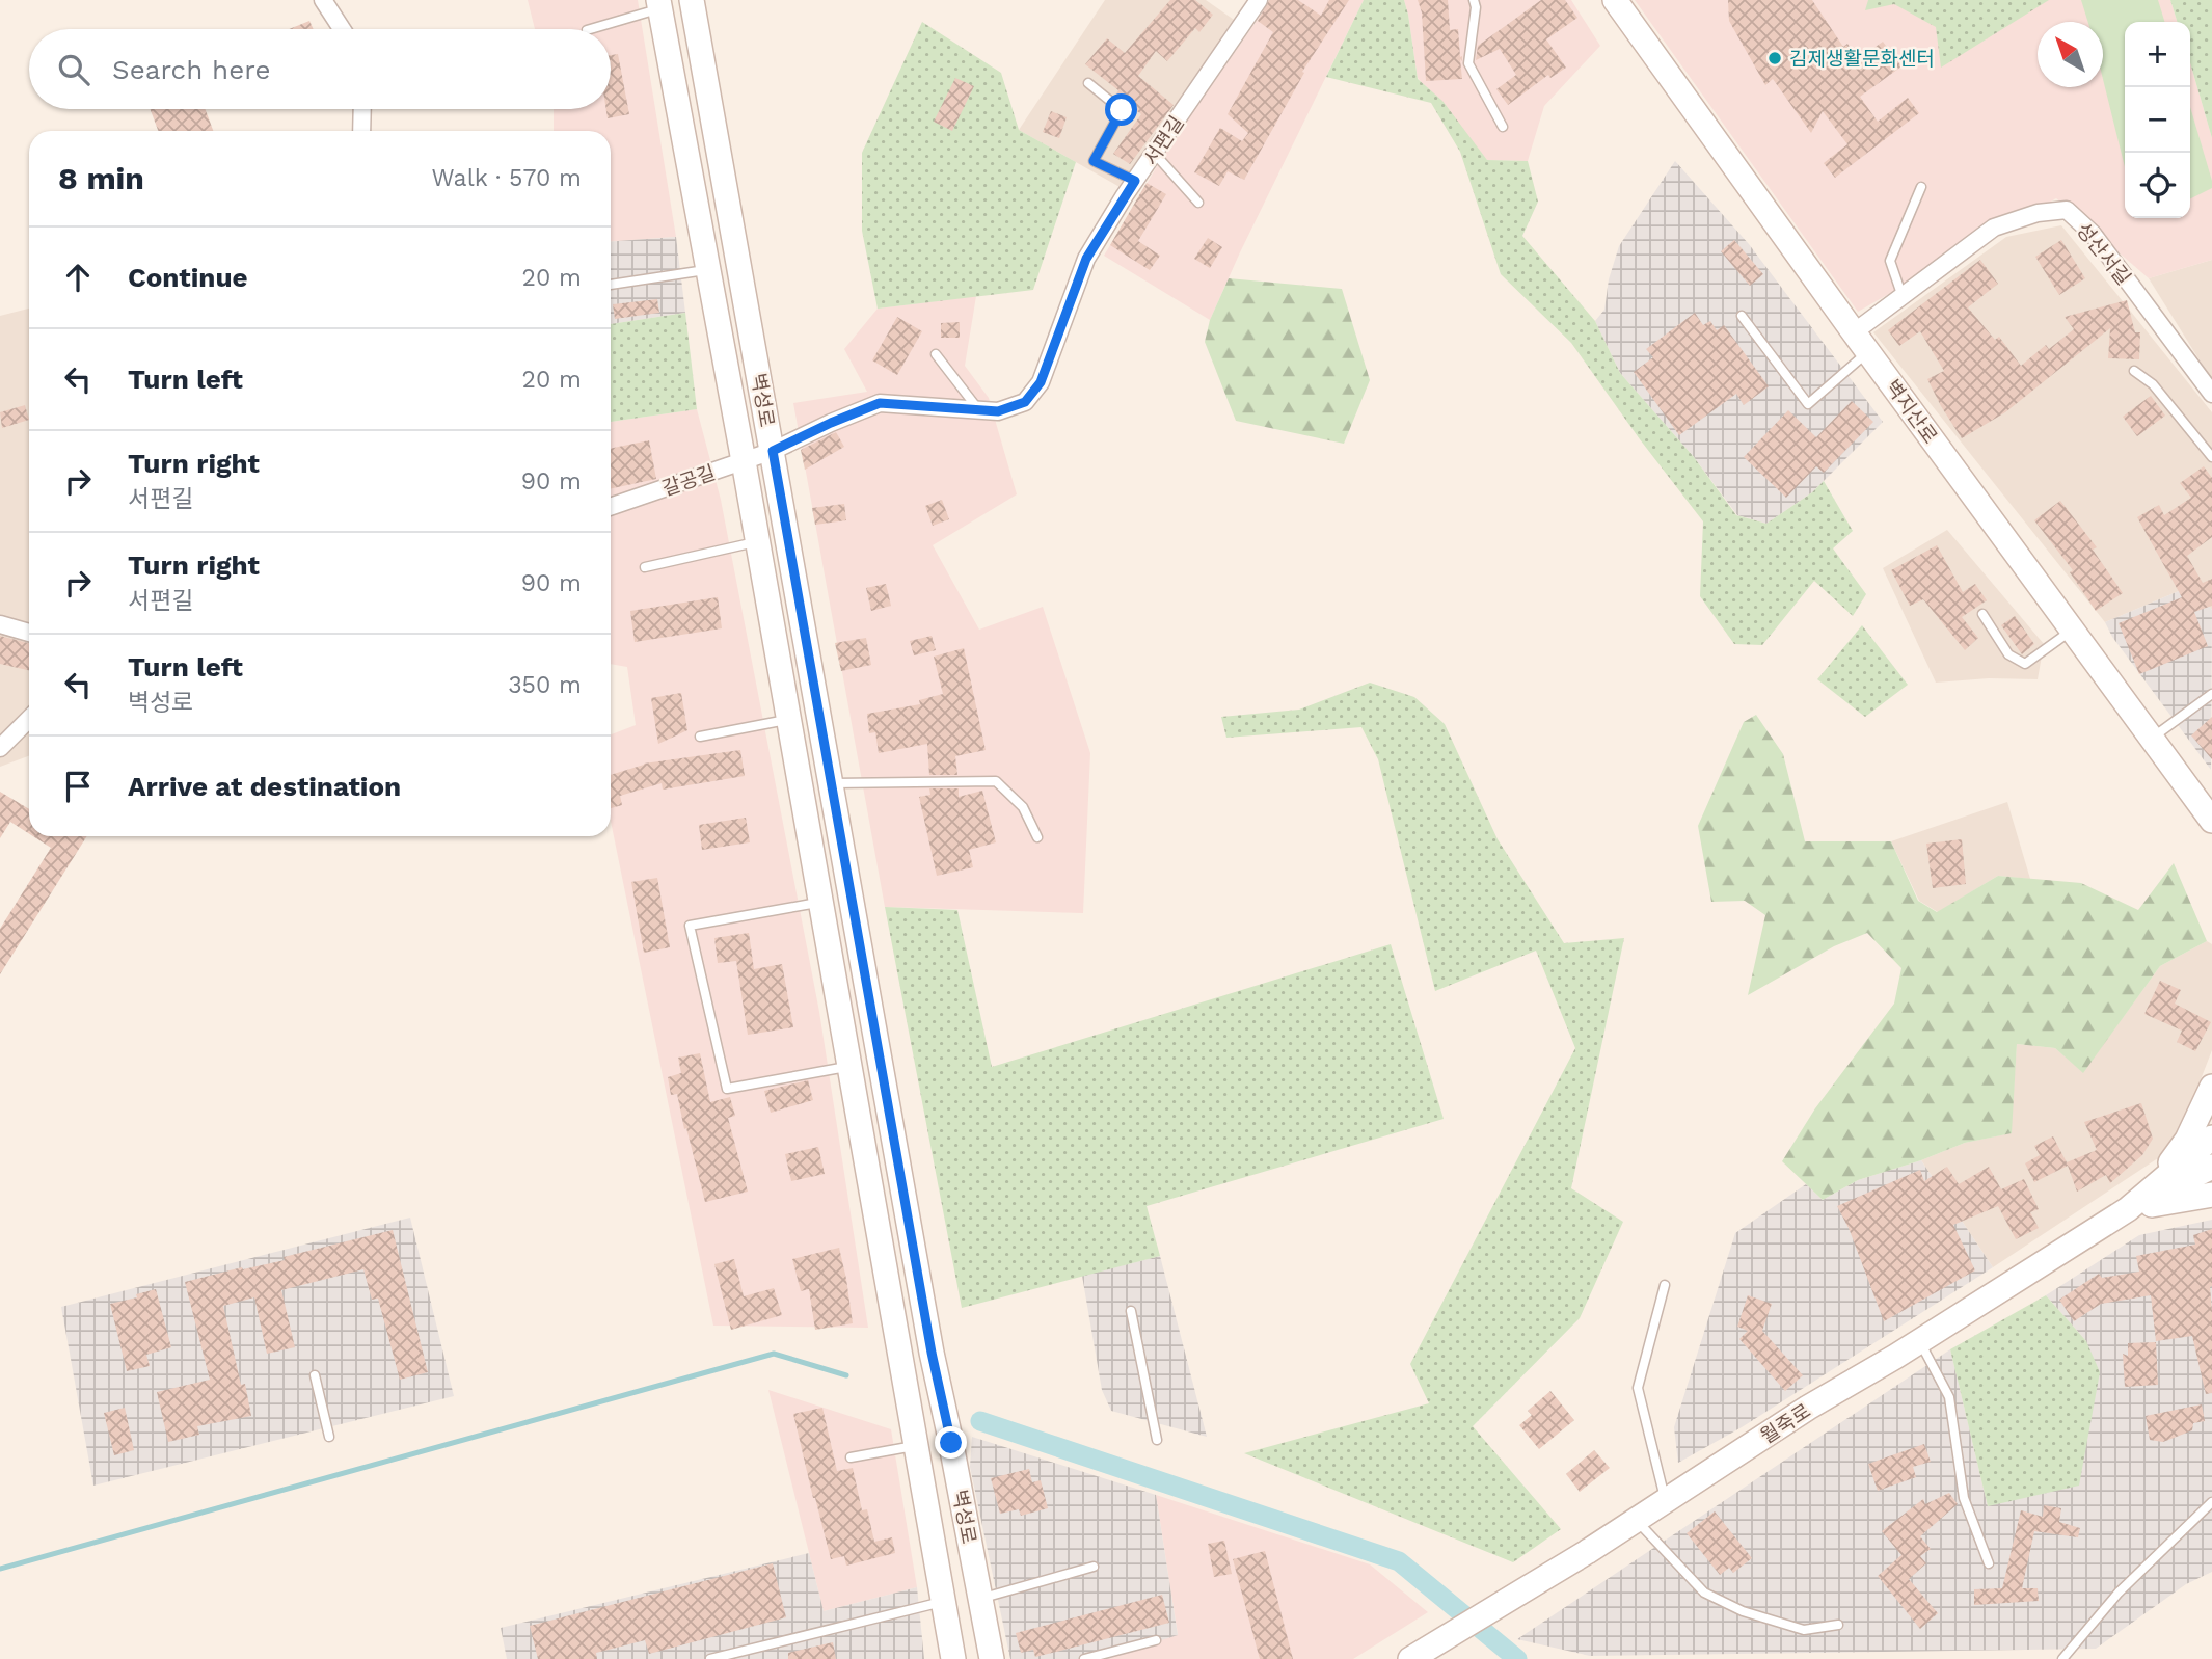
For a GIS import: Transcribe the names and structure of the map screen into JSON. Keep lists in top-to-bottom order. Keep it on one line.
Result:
{"streets":{"main road":["벽성로","벽지산로","월죽로"],"street":["서편길","성산서길","갈공길"]},"crossings":[["서편길","벽성로"],["서편길","갈공길"],["성산서길","벽지산로"],["벽성로","갈공길"]],"places":["김제생활문화센터"],"north":"top left","page":{"map_buttons":["+","−"],"search":"Search here","heading":["8 min","Walk · 570 m"],"list":[["Continue","20 m"],["Turn left","20 m"],["Turn right","서편길","90 m"],["Turn right","서편길","90 m"],["Turn left","벽성로","350 m"],"Arrive at destination"]}}
